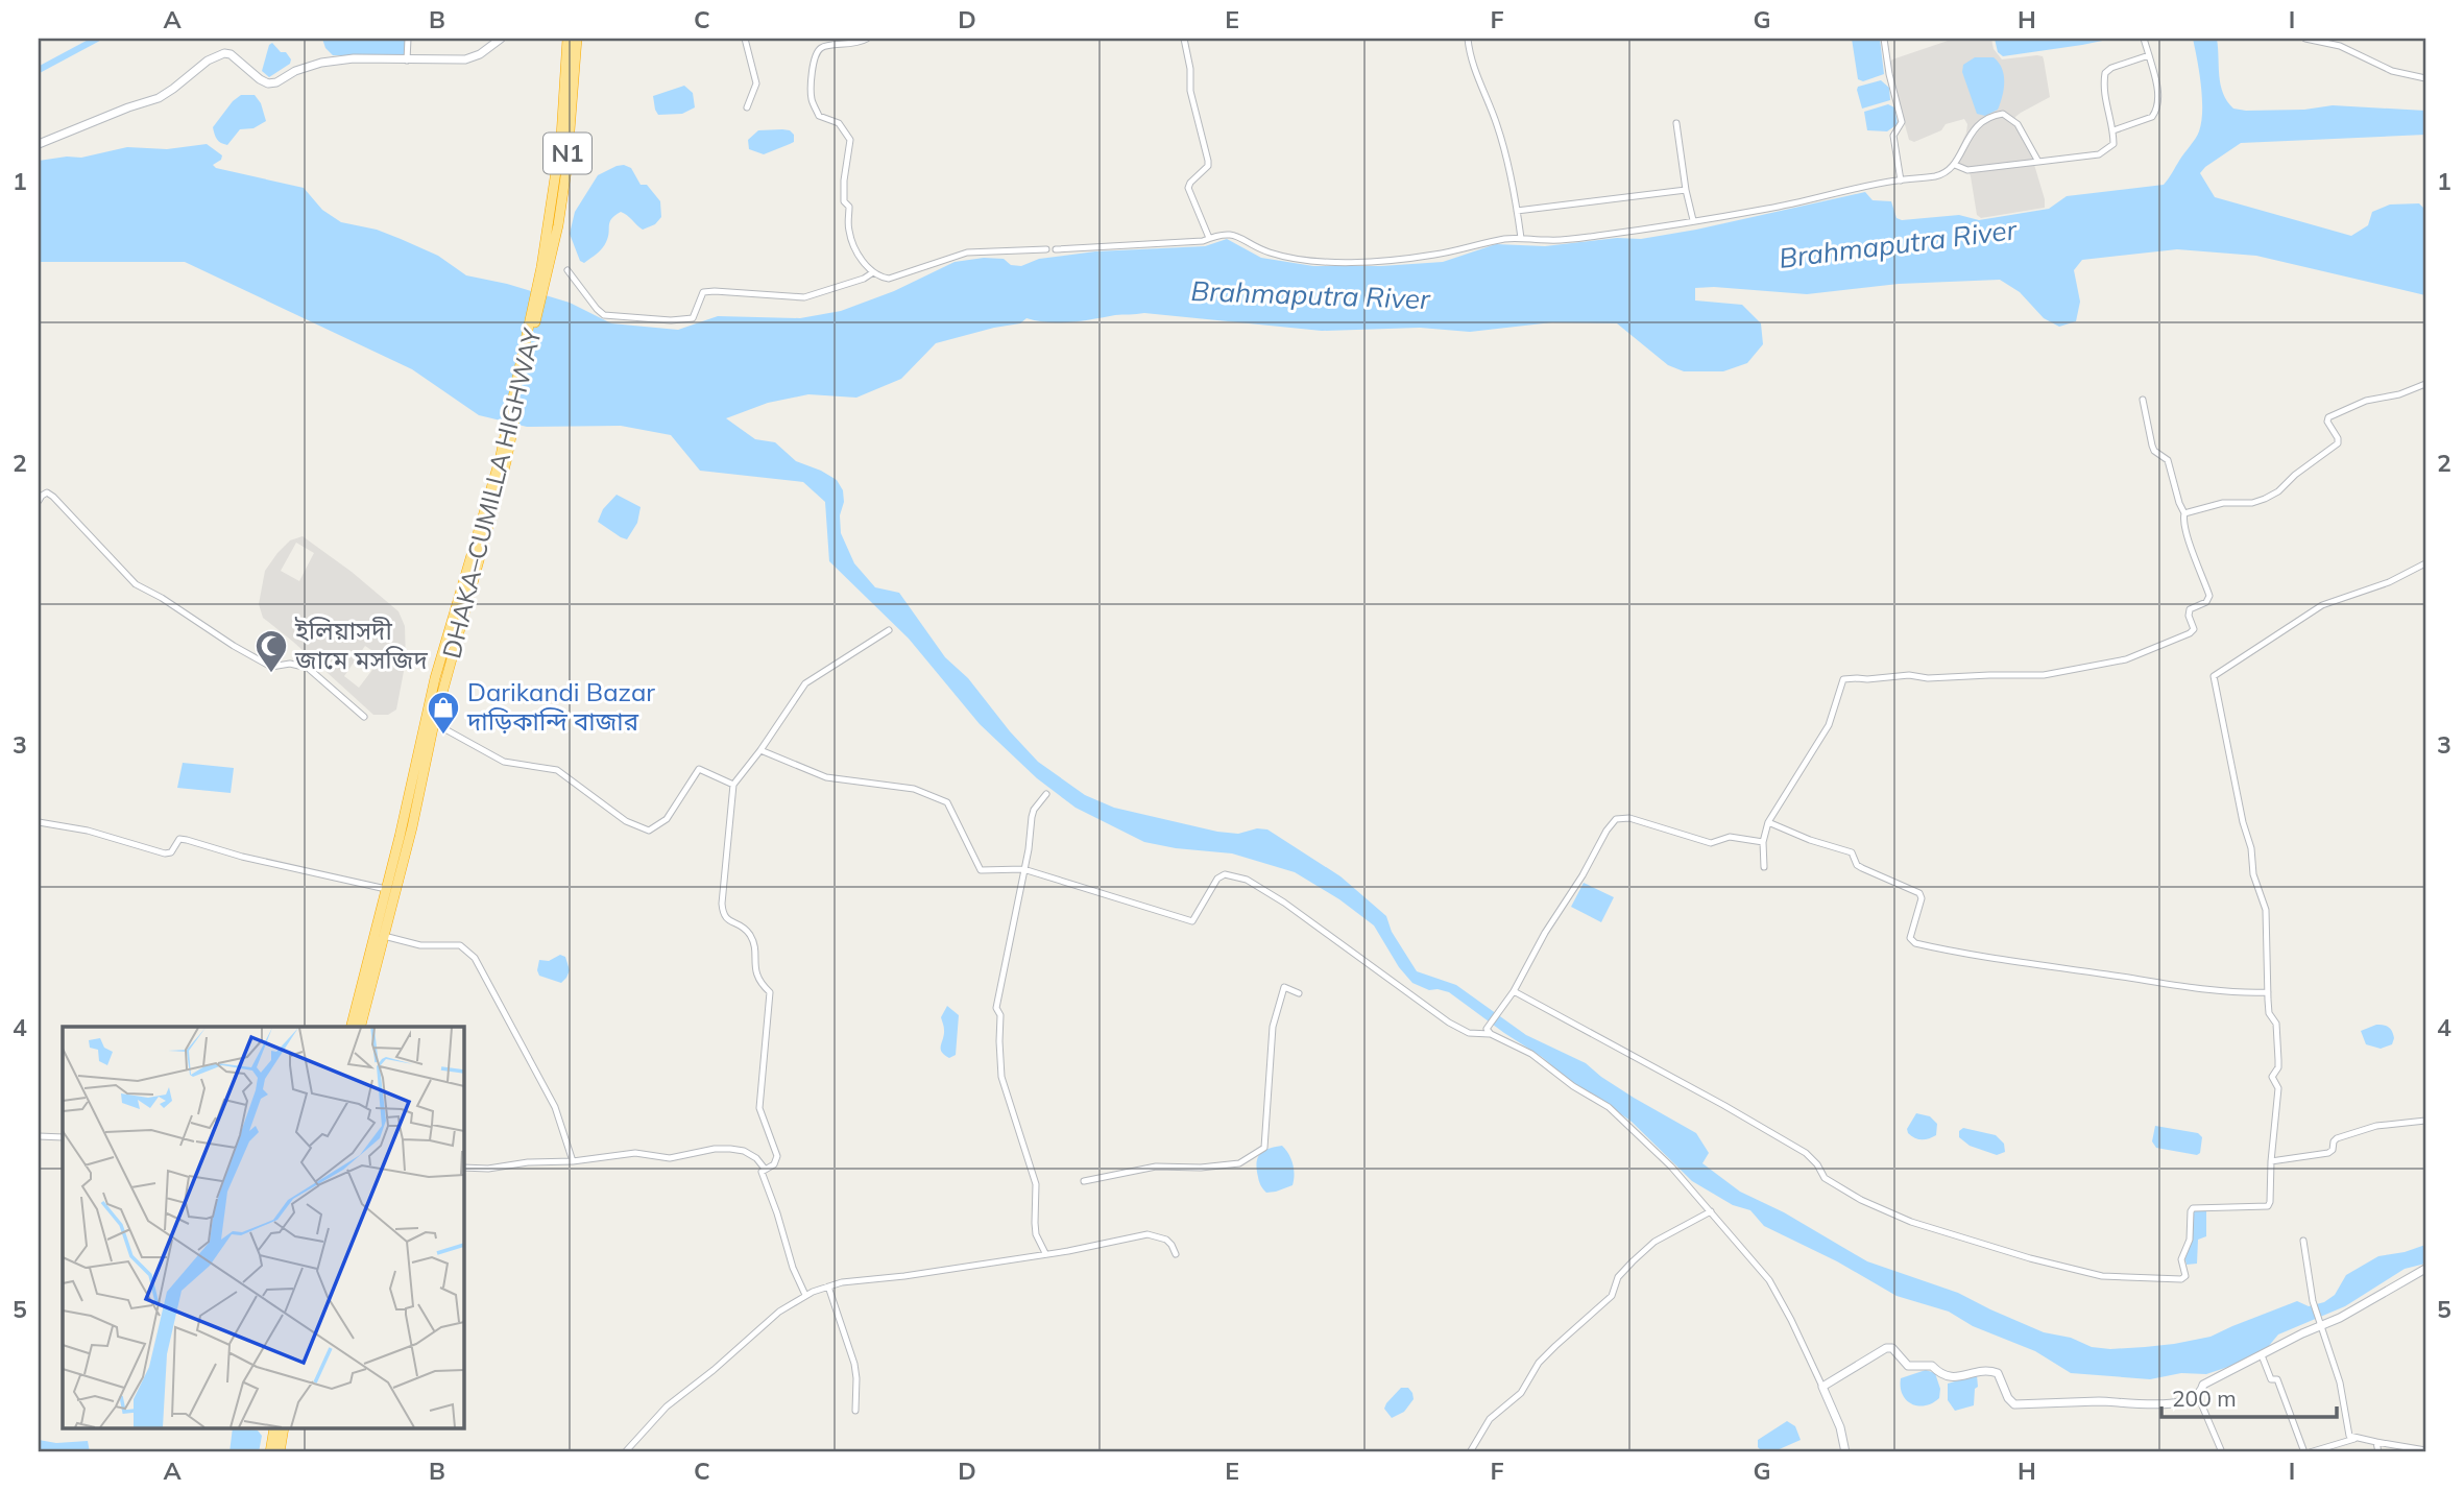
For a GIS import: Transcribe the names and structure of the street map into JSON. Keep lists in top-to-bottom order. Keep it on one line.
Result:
{"streets":{"highway":["N1","DHAKA–CUMILLA HIGHWAY"]},"water":["Brahmaputra River"],"places":{"mosque":["ইলিয়াসদী জামে মসজিদ"],"shop":["Darikandi Bazar দাড়িকান্দি বাজার"]},"scale_bar":"200 m","grid":{"columns":["A","B","C","D","E","F","G","H","I"],"rows":["1","2","3","4","5"]}}
